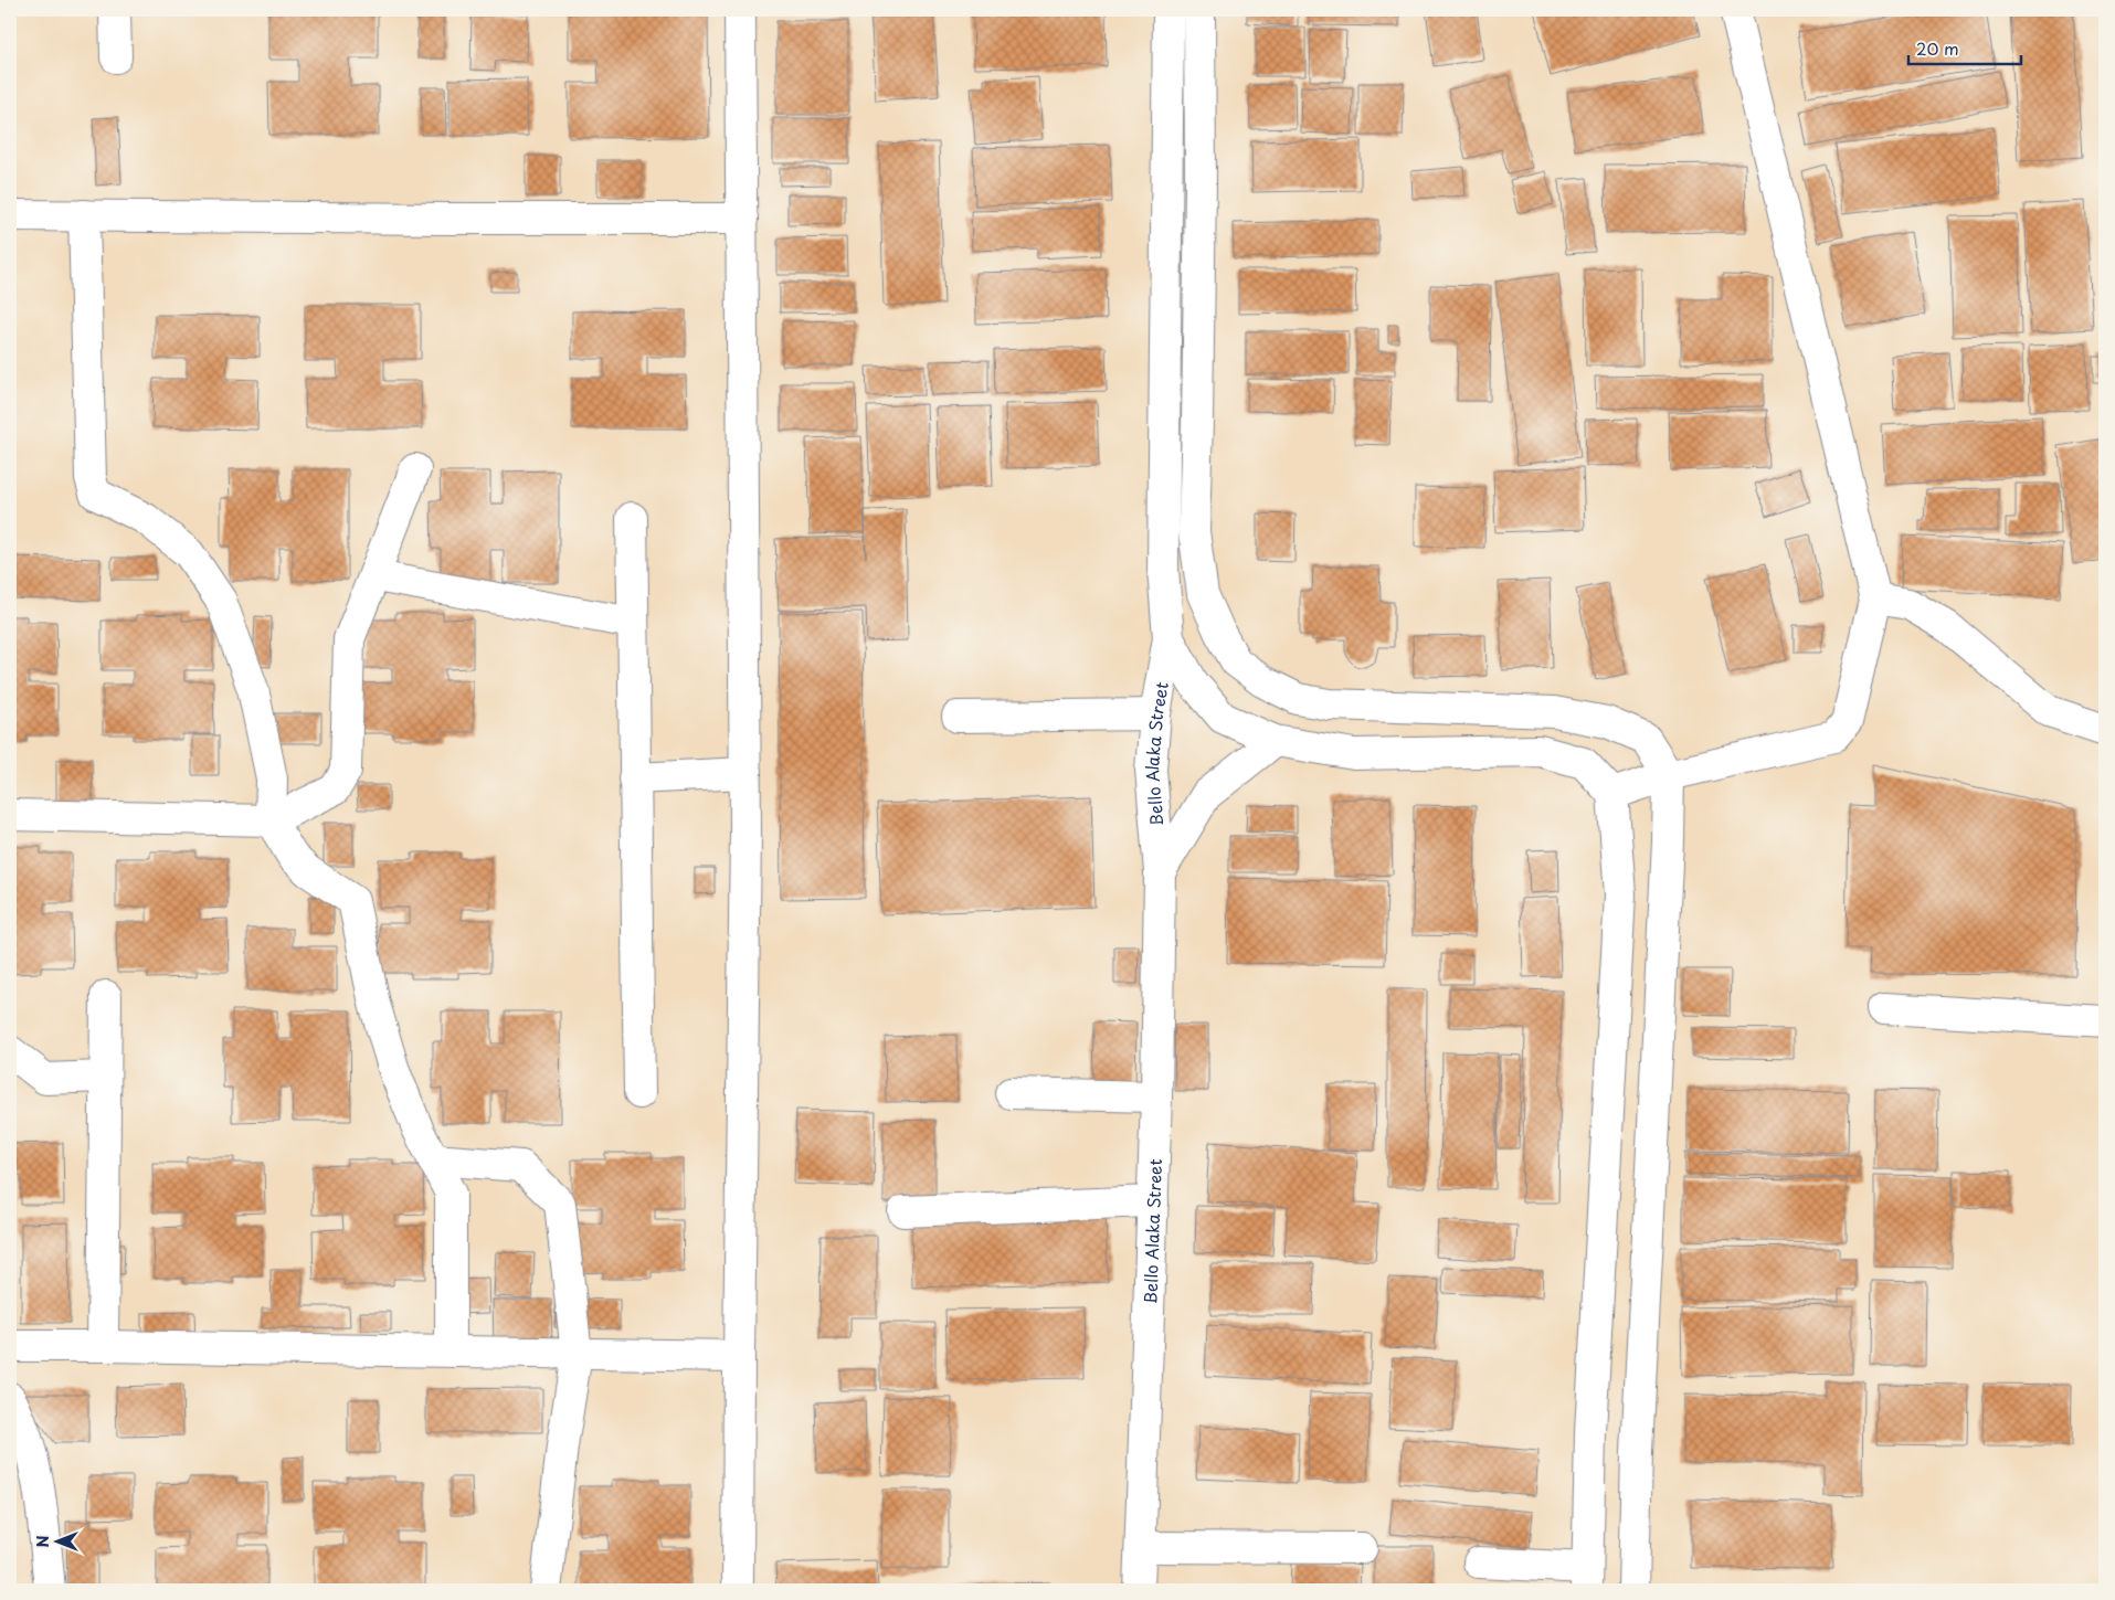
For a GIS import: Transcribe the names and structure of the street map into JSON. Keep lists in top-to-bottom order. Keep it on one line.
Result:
{"streets":{"street":["Bello Alaka Street"]},"scale_bar":"20 m","north":"left"}
